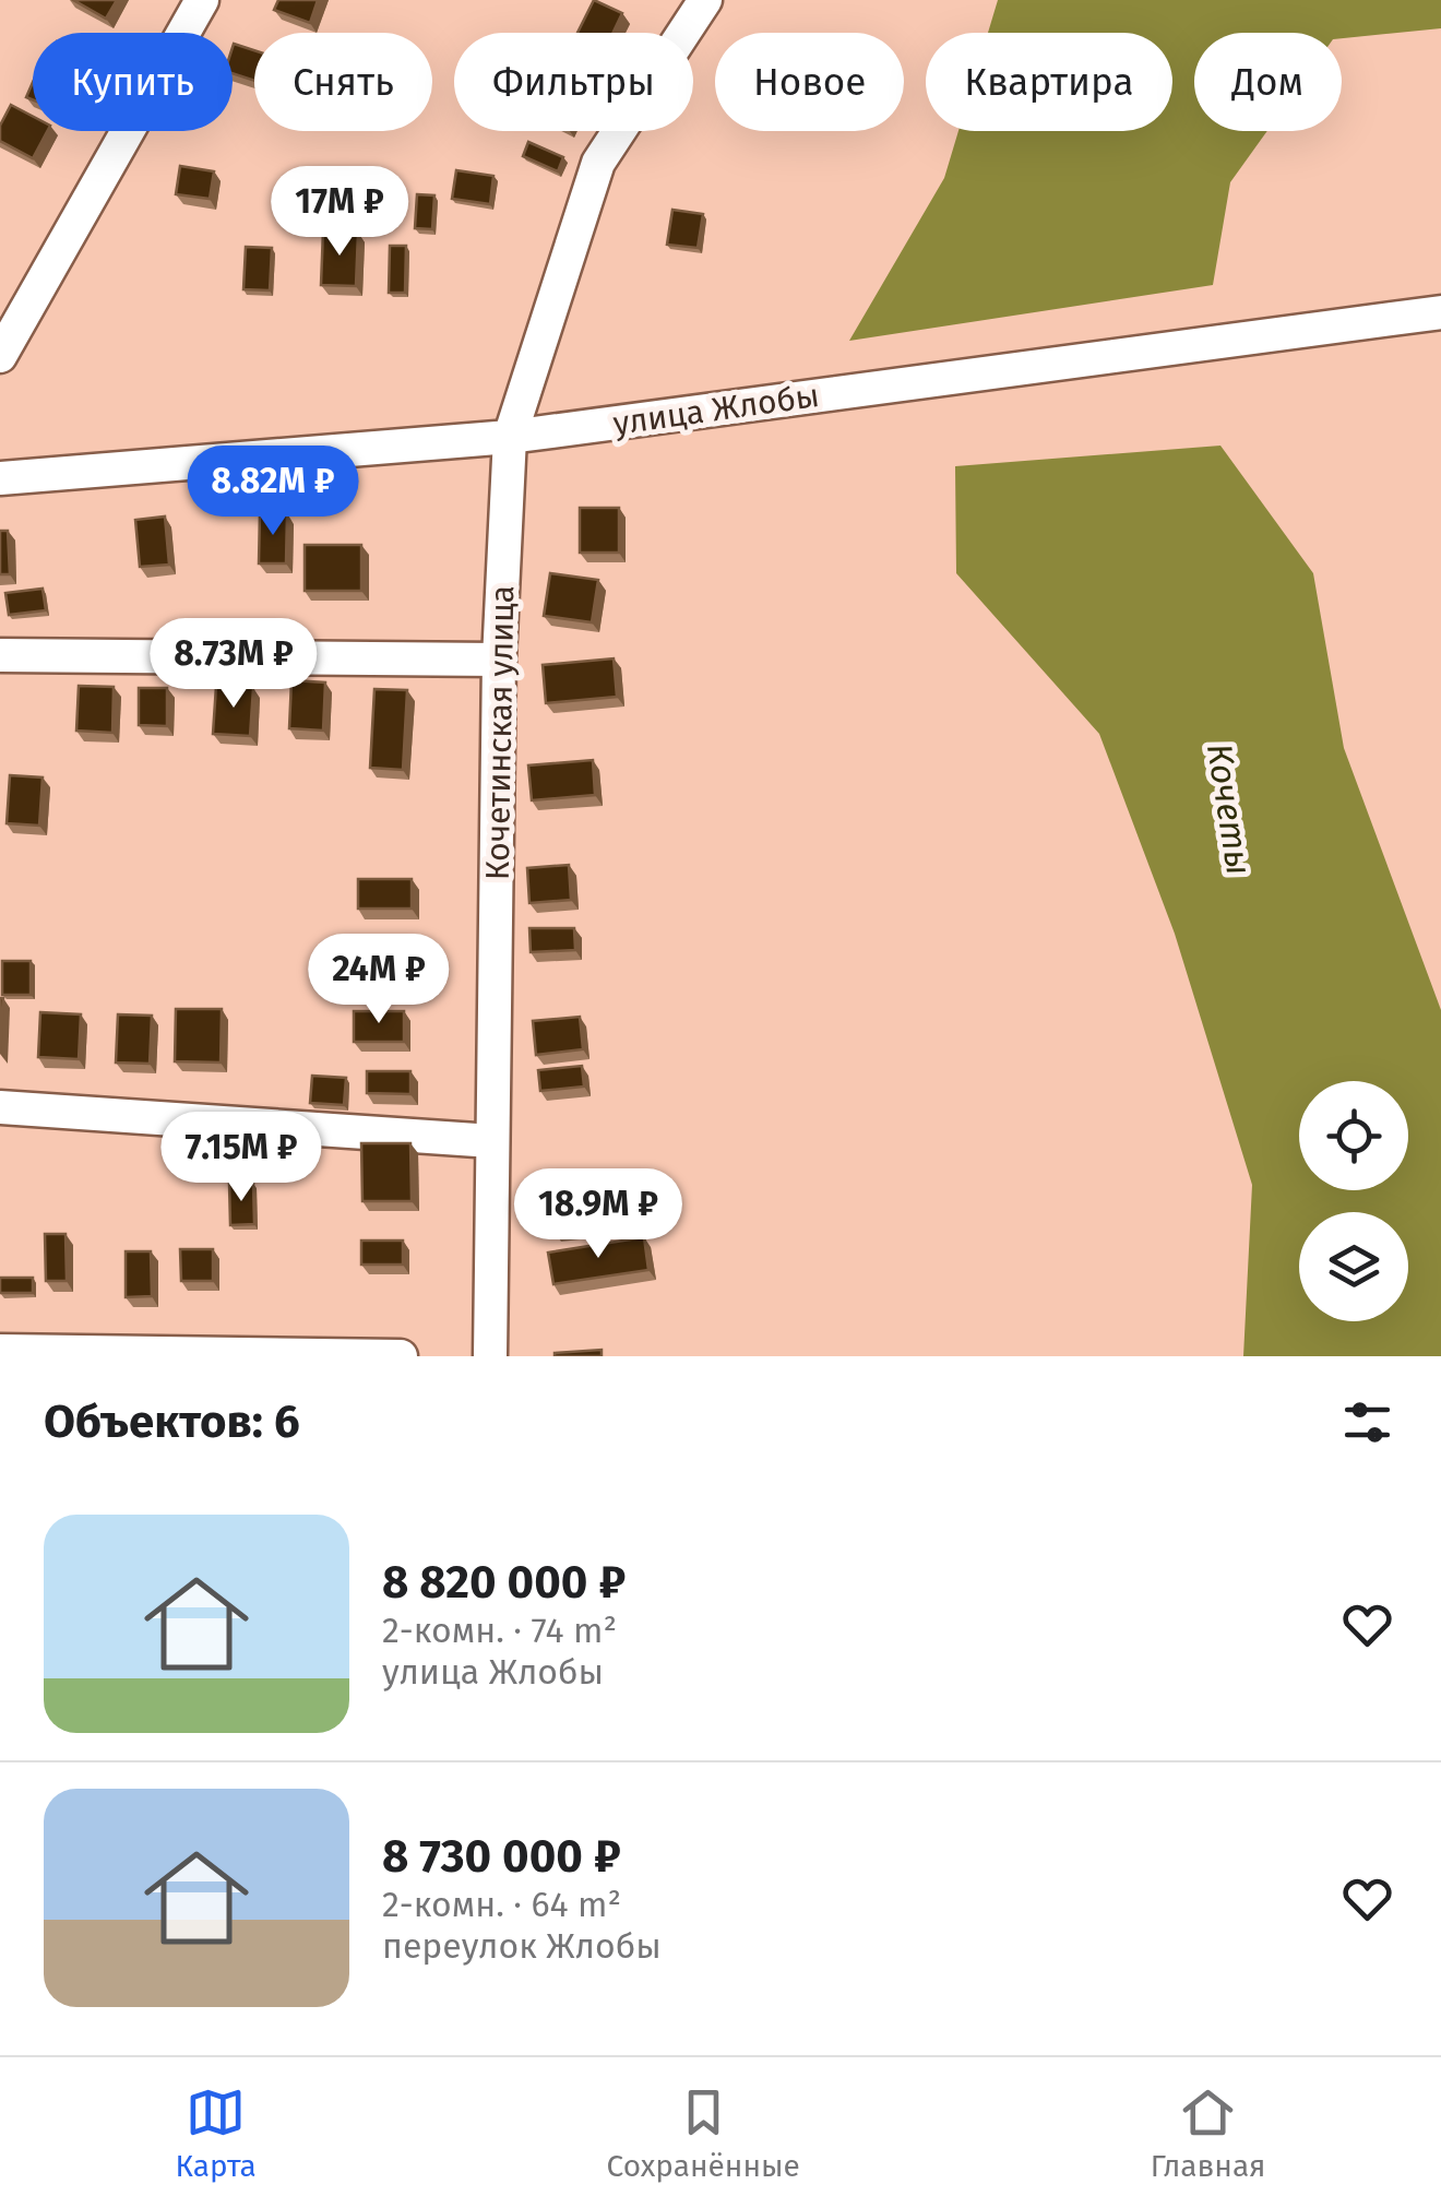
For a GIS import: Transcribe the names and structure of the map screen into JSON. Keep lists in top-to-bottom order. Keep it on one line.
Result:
{"streets":{"street":["улица Жлобы","Кочетинская улица"]},"crossings":[["улица Жлобы","Кочетинская улица"]],"water":["Кочеты"],"page":{"chip":["Купить","Снять","Фильтры","Новое","Квартира","Дом"],"price":["17M ₽","8.82M ₽","8.73M ₽","24M ₽","7.15M ₽","18.9M ₽"],"heading":"Объектов: 6","list":[{"name":"8 820 000 ₽","note":"2-комн. · 74 m² · улица Жлобы"},{"name":"8 730 000 ₽","note":"2-комн. · 64 m² · переулок Жлобы"}],"tabs":["Карта","Сохранённые","Главная"]}}
